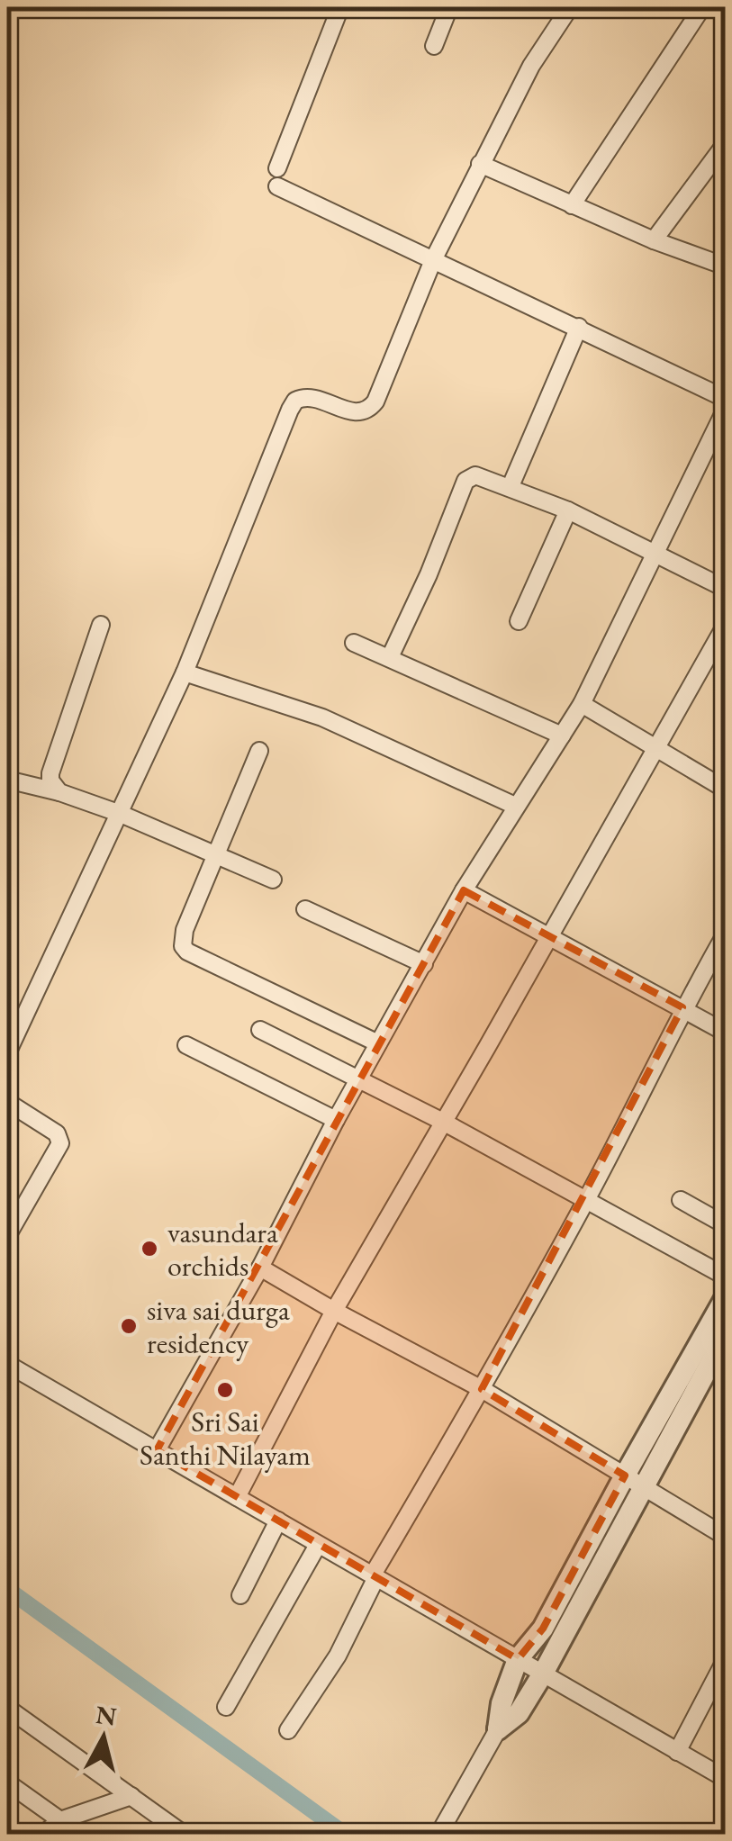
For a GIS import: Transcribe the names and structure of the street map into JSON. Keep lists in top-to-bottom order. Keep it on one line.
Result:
{"places":["vasundara orchids","siva sai durga residency","Sri Sai Santhi Nilayam"],"north":"top"}
